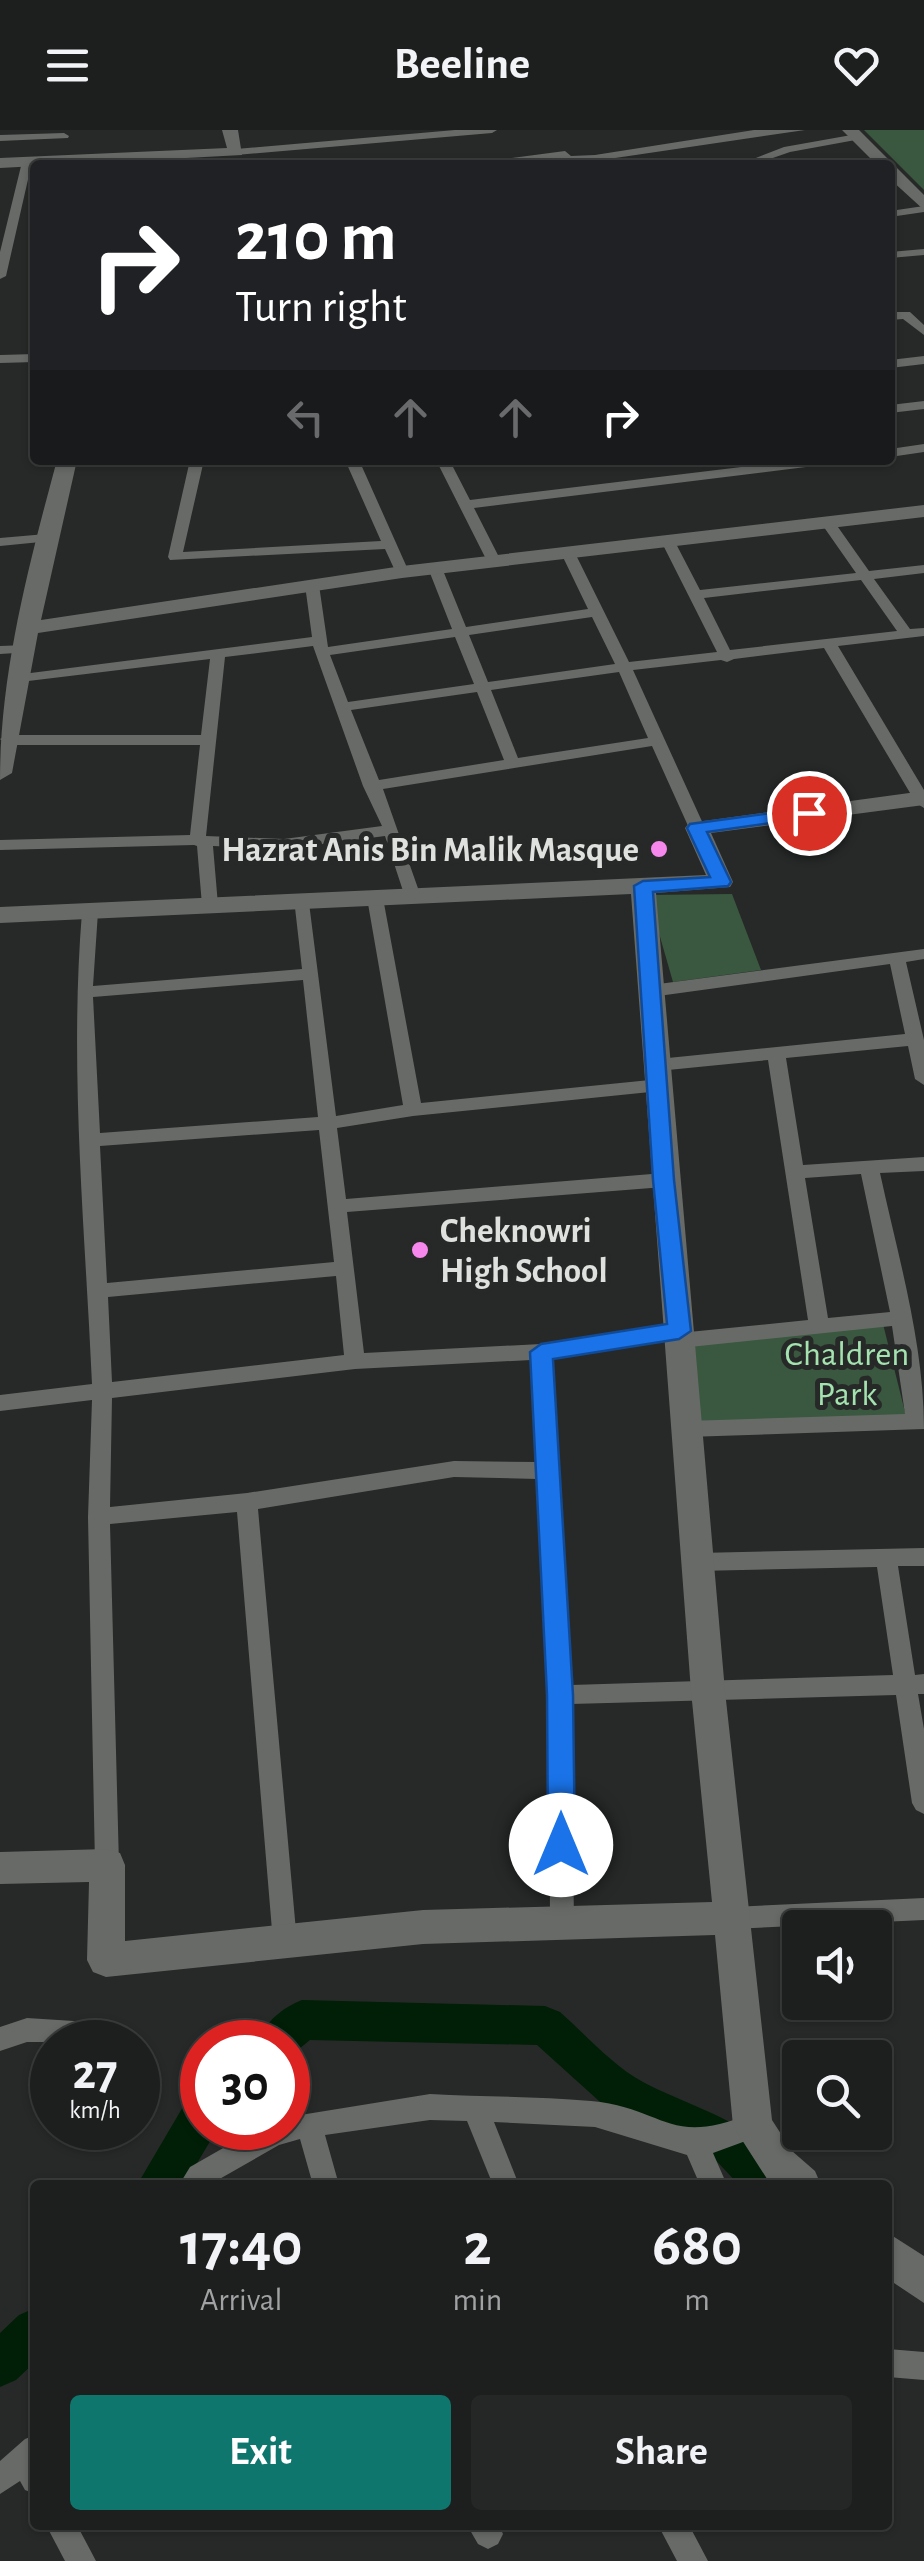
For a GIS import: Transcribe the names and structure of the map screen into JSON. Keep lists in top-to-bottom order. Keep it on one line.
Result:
{"parks":["Chaldren Park"],"places":["Hazrat Anis Bin Malik Masque","Cheknowri High School"],"page":{"header":"Beeline","turn":["210 m","Turn right"],"speed":"27 km/h","limit":"30","eta":["17:40","Arrival","2","min","680","m"],"buttons":["Exit","Share"]}}
